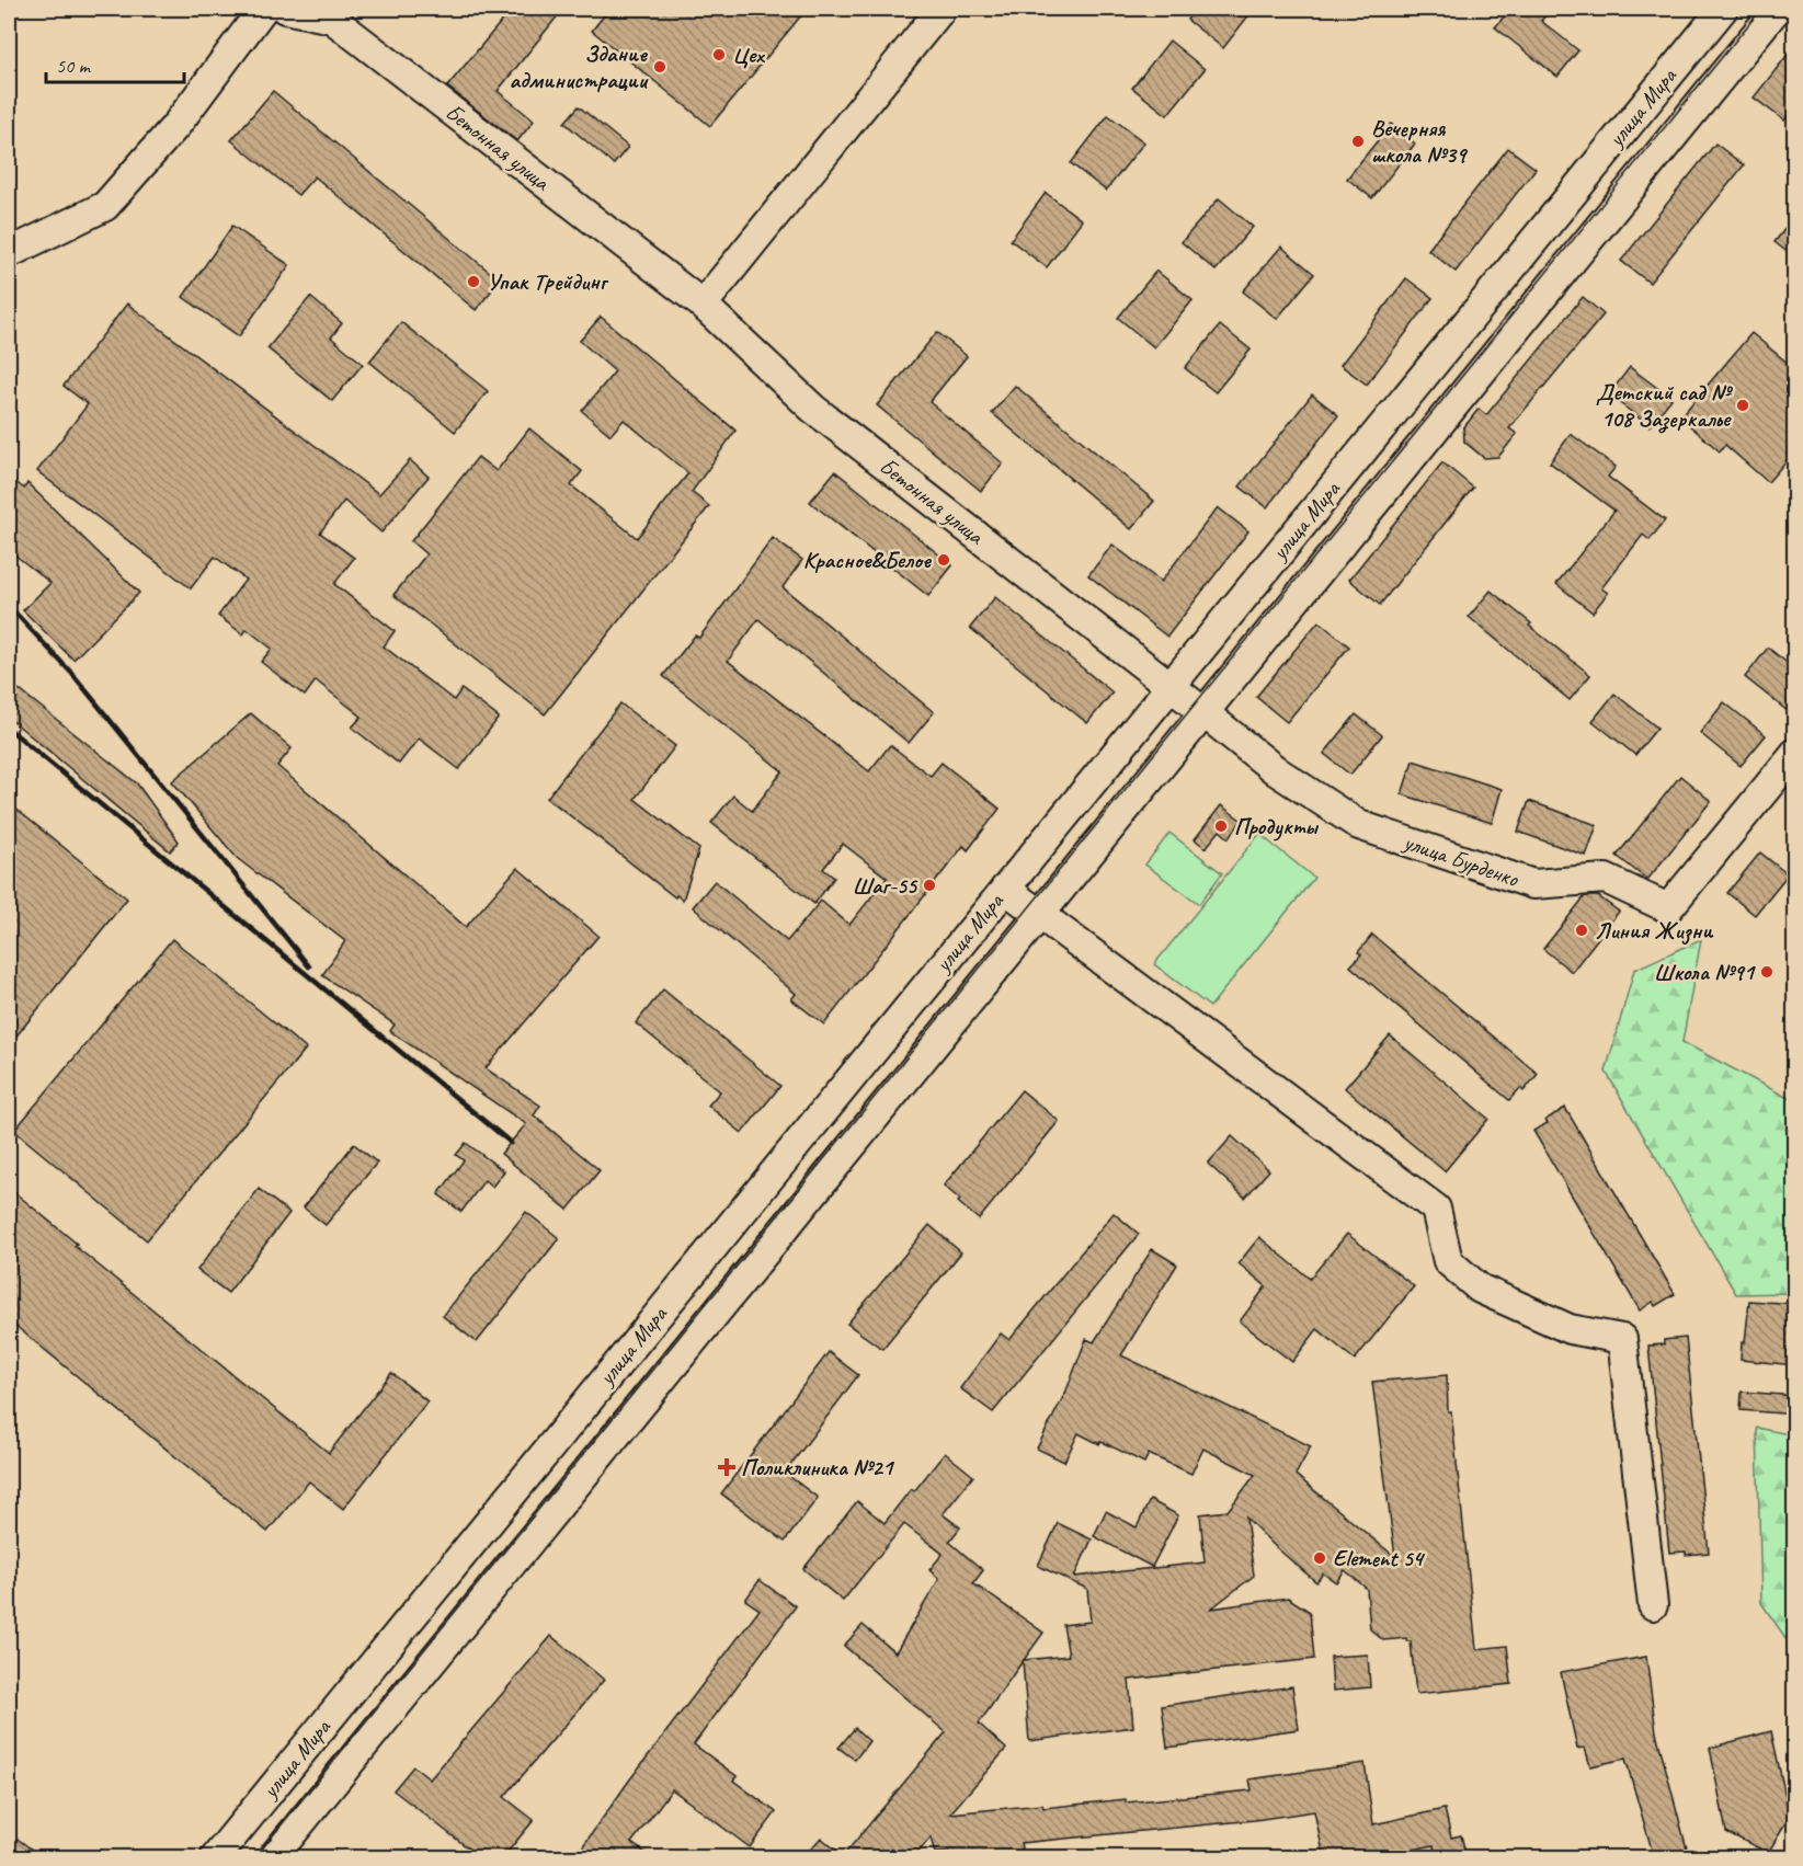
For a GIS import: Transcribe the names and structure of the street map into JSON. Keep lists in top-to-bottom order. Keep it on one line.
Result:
{"streets":{"street":["улица Мира","Бетонная улица","улица Бурденко"]},"crossings":[["улица Мира","Бетонная улица"],["улица Мира","улица Бурденко"],["Бетонная улица","улица Бурденко"]],"places":{"other":["Цех","Здание администрации","Вечерняя школа №39","Упак Трейдинг","Детский сад № 108 Зазеркалье","Красное&Белое","Продукты","Шаг-55","Линия Жизни","Школа №91","Element 54"],"health":["Поликлиника №21"]},"scale_bar":"50 m"}
